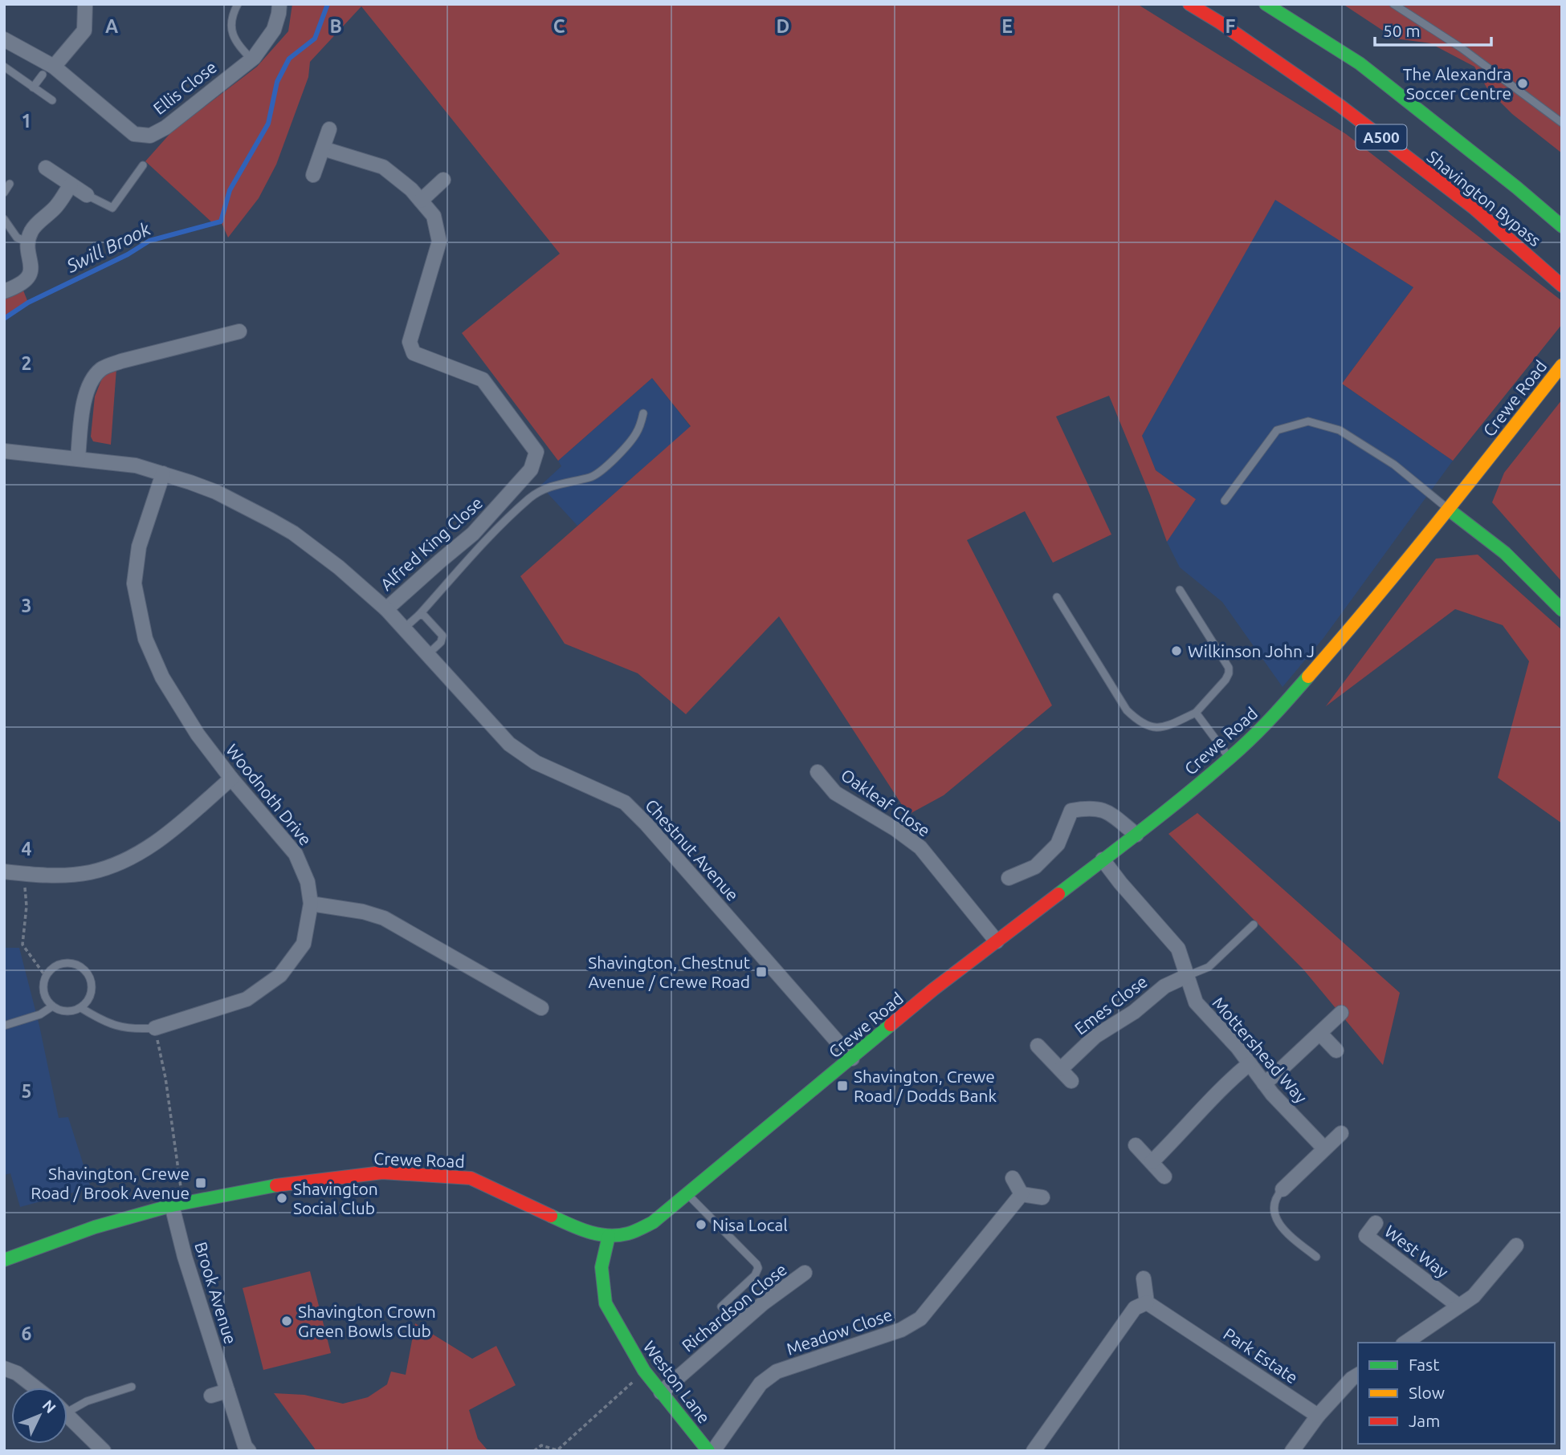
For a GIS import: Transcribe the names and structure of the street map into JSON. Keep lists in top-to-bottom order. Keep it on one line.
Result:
{"streets":{"main road":["A500","Shavington Bypass","Crewe Road","Weston Lane"],"street":["Ellis Close","Alfred King Close","Woodnoth Drive","Oakleaf Close","Chestnut Avenue","Emes Close","Mottershead Way","West Way","Brook Avenue","Richardson Close","Meadow Close","Park Estate"]},"crossings":[["Crewe Road","Oakleaf Close"],["Crewe Road","Chestnut Avenue"],["Crewe Road","Mottershead Way"],["Crewe Road","Brook Avenue"],["Crewe Road","Weston Lane"],["Alfred King Close","Chestnut Avenue"],["Woodnoth Drive","Chestnut Avenue"],["Emes Close","Mottershead Way"],["Richardson Close","Weston Lane"]],"water":["Swill Brook"],"places":{"other":["The Alexandra Soccer Centre","Wilkinson John J","Shavington Social Club","Nisa Local","Shavington Crown Green Bowls Club"],"transit":["Shavington, Chestnut Avenue / Crewe Road","Shavington, Crewe Road / Dodds Bank","Shavington, Crewe Road / Brook Avenue"]},"legend":["Fast","Slow","Jam"],"scale_bar":"50 m","north":"top right","grid":{"columns":["A","B","C","D","E","F"],"rows":["1","2","3","4","5","6"]}}
